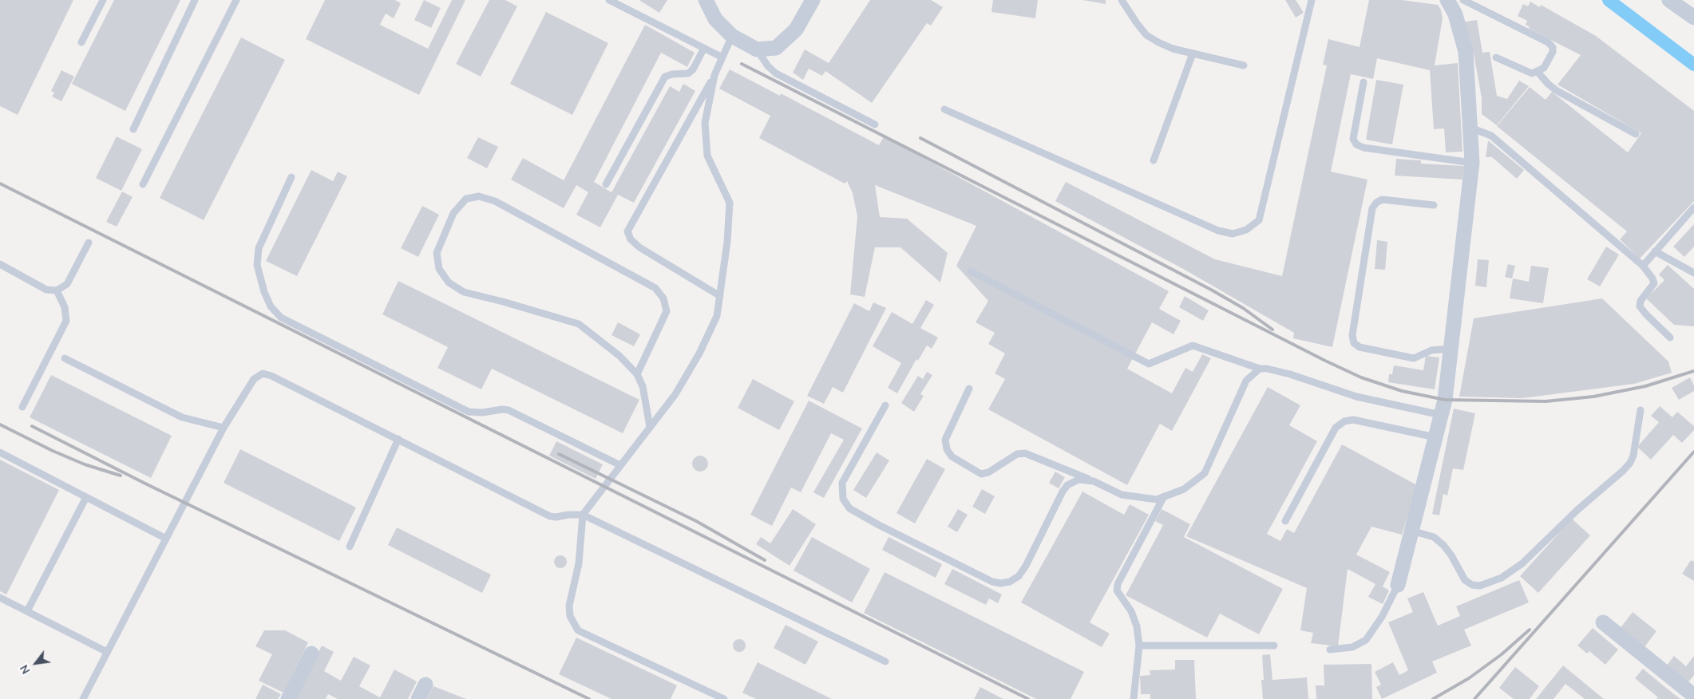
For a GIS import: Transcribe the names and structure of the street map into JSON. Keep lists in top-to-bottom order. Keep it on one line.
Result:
{"north":"bottom left"}
